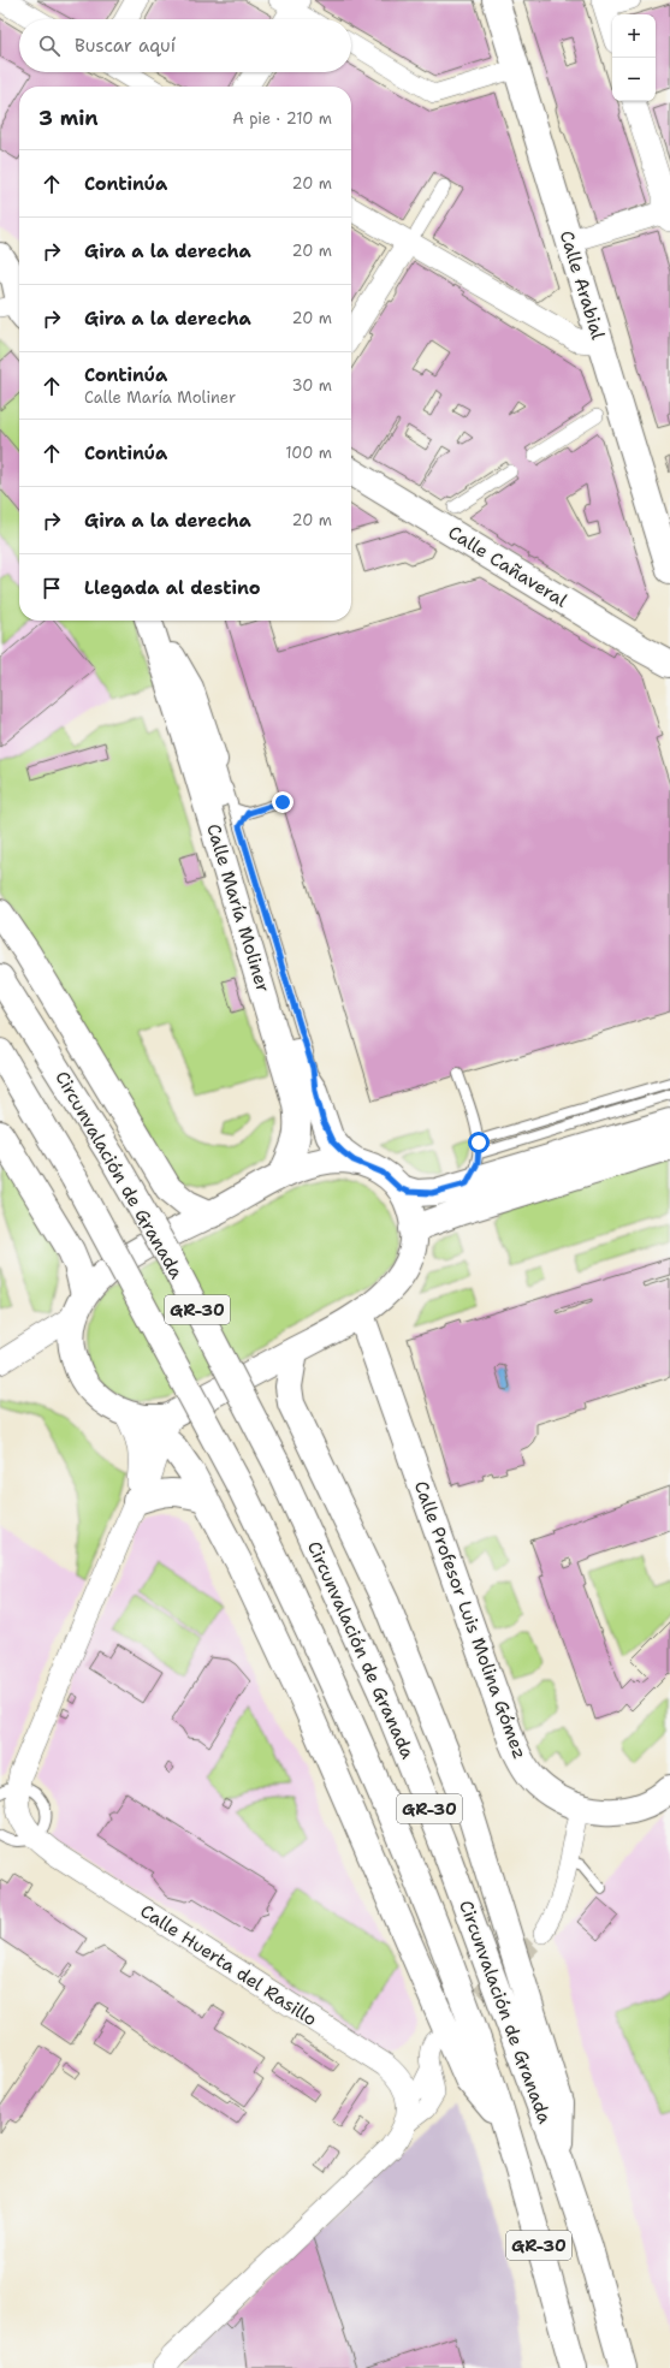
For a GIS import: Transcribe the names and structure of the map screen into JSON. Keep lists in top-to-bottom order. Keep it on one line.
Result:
{"streets":{"main road":["Calle Arabial","Calle Cañaveral","Calle María Moliner","Circunvalación de Granada","GR-30","Calle Profesor Luis Molina Gómez"],"street":["Calle Huerta del Rasillo"]},"page":{"map_buttons":["+","−"],"search":"Buscar aquí","heading":["3 min","A pie · 210 m"],"list":[["Continúa","20 m"],["Gira a la derecha","20 m"],["Gira a la derecha","20 m"],["Continúa","Calle María Moliner","30 m"],["Continúa","100 m"],["Gira a la derecha","20 m"],"Llegada al destino"]}}
